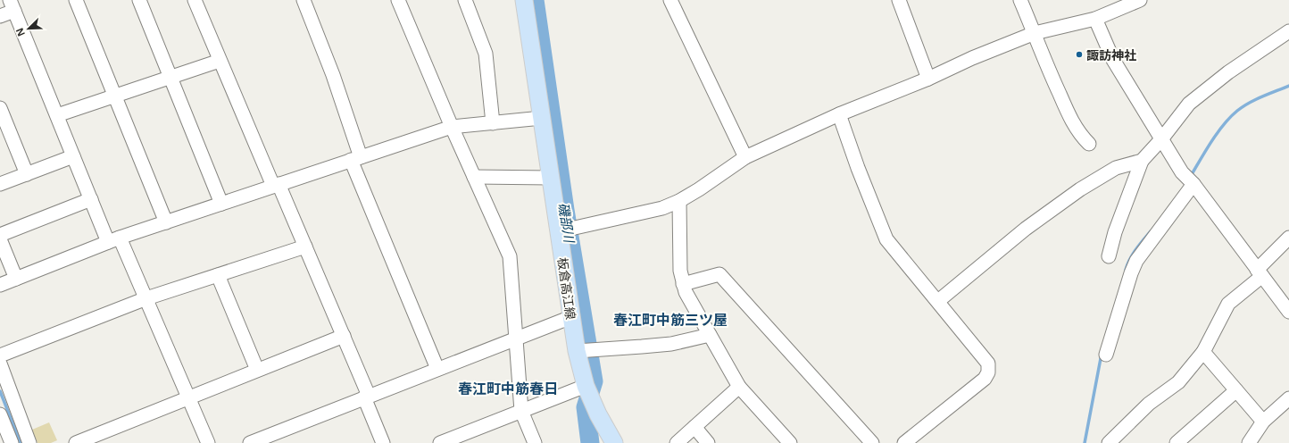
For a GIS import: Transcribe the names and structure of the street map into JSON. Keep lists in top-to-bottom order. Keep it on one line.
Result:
{"streets":{"main road":["板倉高江線"]},"districts":["春江町中筋三ツ屋","春江町中筋春日"],"water":["磯部川"],"places":["諏訪神社"],"north":"bottom left"}
